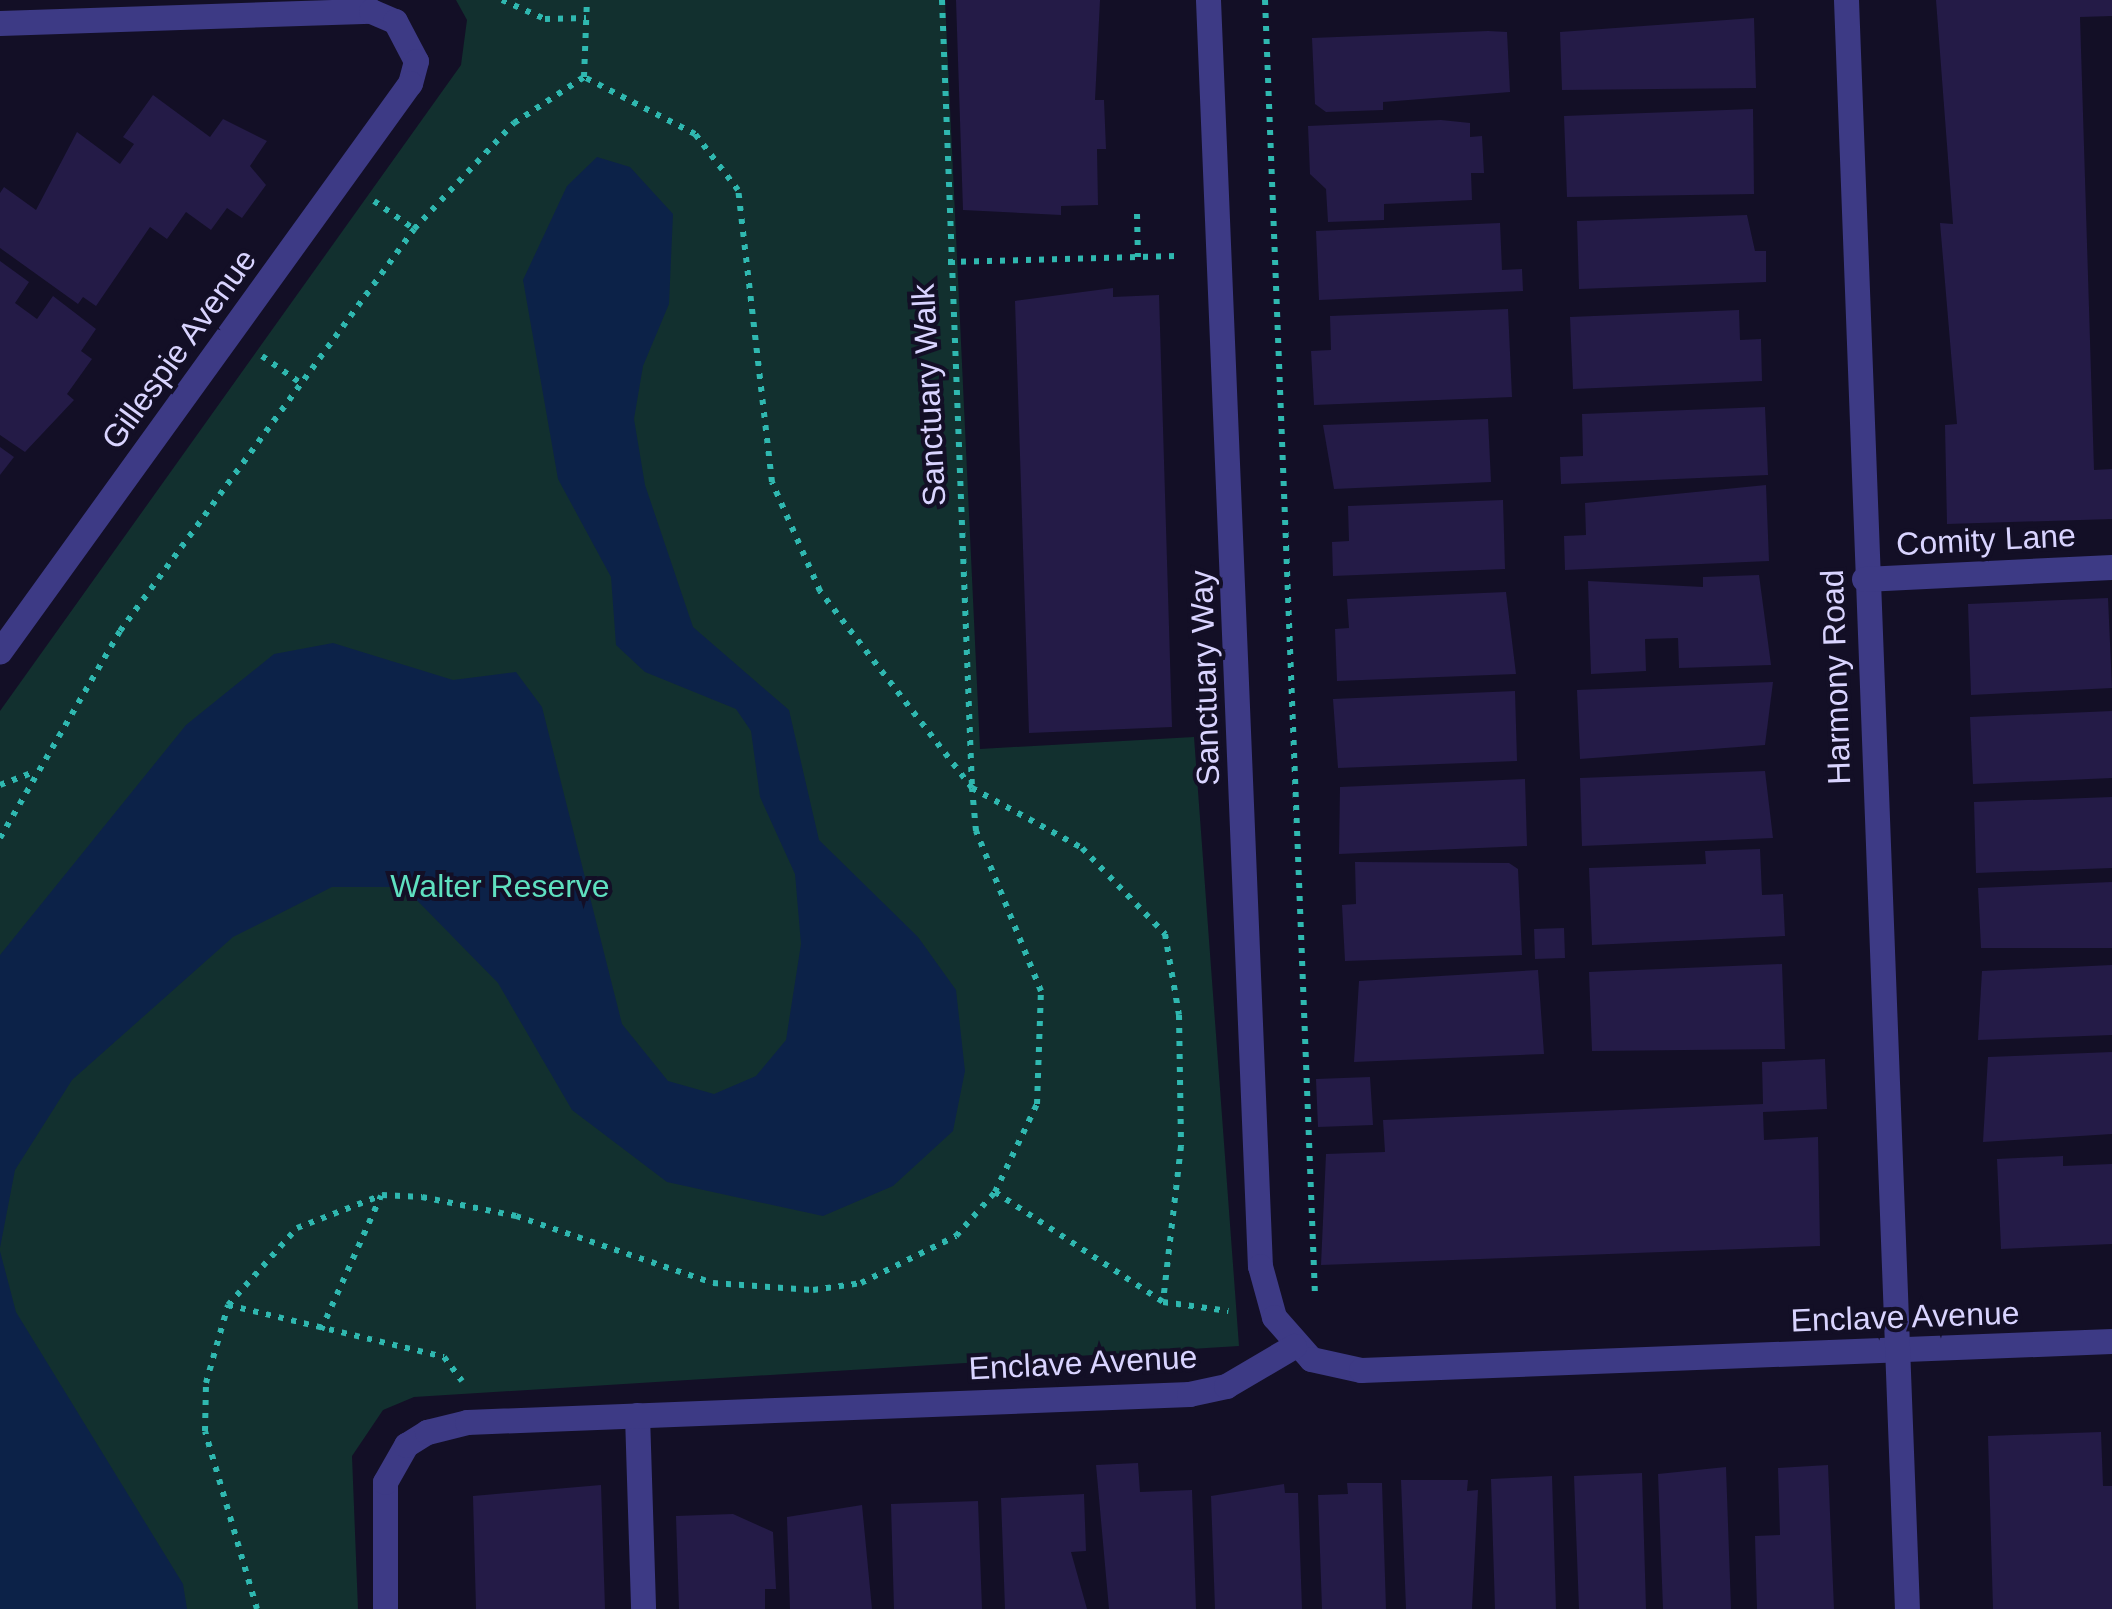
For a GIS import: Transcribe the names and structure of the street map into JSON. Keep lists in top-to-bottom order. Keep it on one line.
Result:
{"streets":{"street":["Gillespie Avenue","Comity Lane","Harmony Road","Sanctuary Way","Enclave Avenue"],"path":["Sanctuary Walk"]},"crossings":[["Comity Lane","Harmony Road"],["Harmony Road","Enclave Avenue"],["Sanctuary Way","Enclave Avenue"]],"parks":["Walter Reserve"]}
